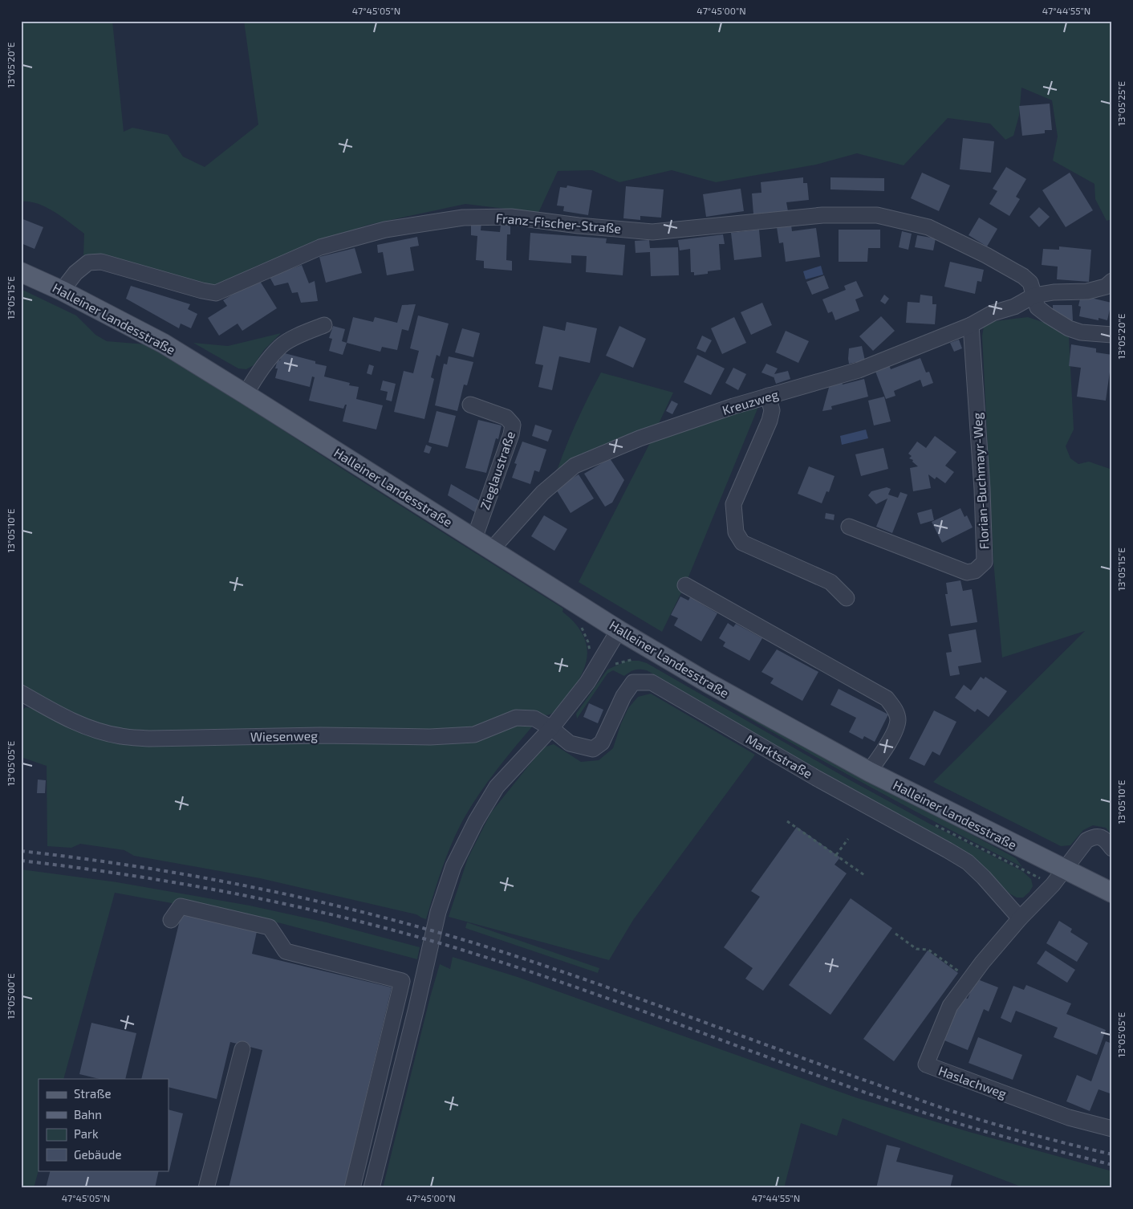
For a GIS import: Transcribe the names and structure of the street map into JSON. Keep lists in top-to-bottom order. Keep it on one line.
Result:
{"streets":{"main road":["Halleiner Landesstraße"],"street":["Franz-Fischer-Straße","Kreuzweg","Zieglaustraße","Florian-Buchmayr-Weg","Wiesenweg","Marktstraße","Haslachweg"]},"crossings":[["Franz-Fischer-Straße","Halleiner Landesstraße"],["Franz-Fischer-Straße","Kreuzweg"],["Halleiner Landesstraße","Kreuzweg"],["Halleiner Landesstraße","Zieglaustraße"],["Halleiner Landesstraße","Haslachweg"],["Kreuzweg","Florian-Buchmayr-Weg"],["Wiesenweg","Marktstraße"],["Marktstraße","Haslachweg"]],"legend":["Straße","Bahn","Park","Gebäude"],"coordinates":["47°45'05\"N","47°45'00\"N","47°44'55\"N","13°05'20\"E","13°05'25\"E","13°05'15\"E","13°05'10\"E","13°05'05\"E","13°05'00\"E"]}
